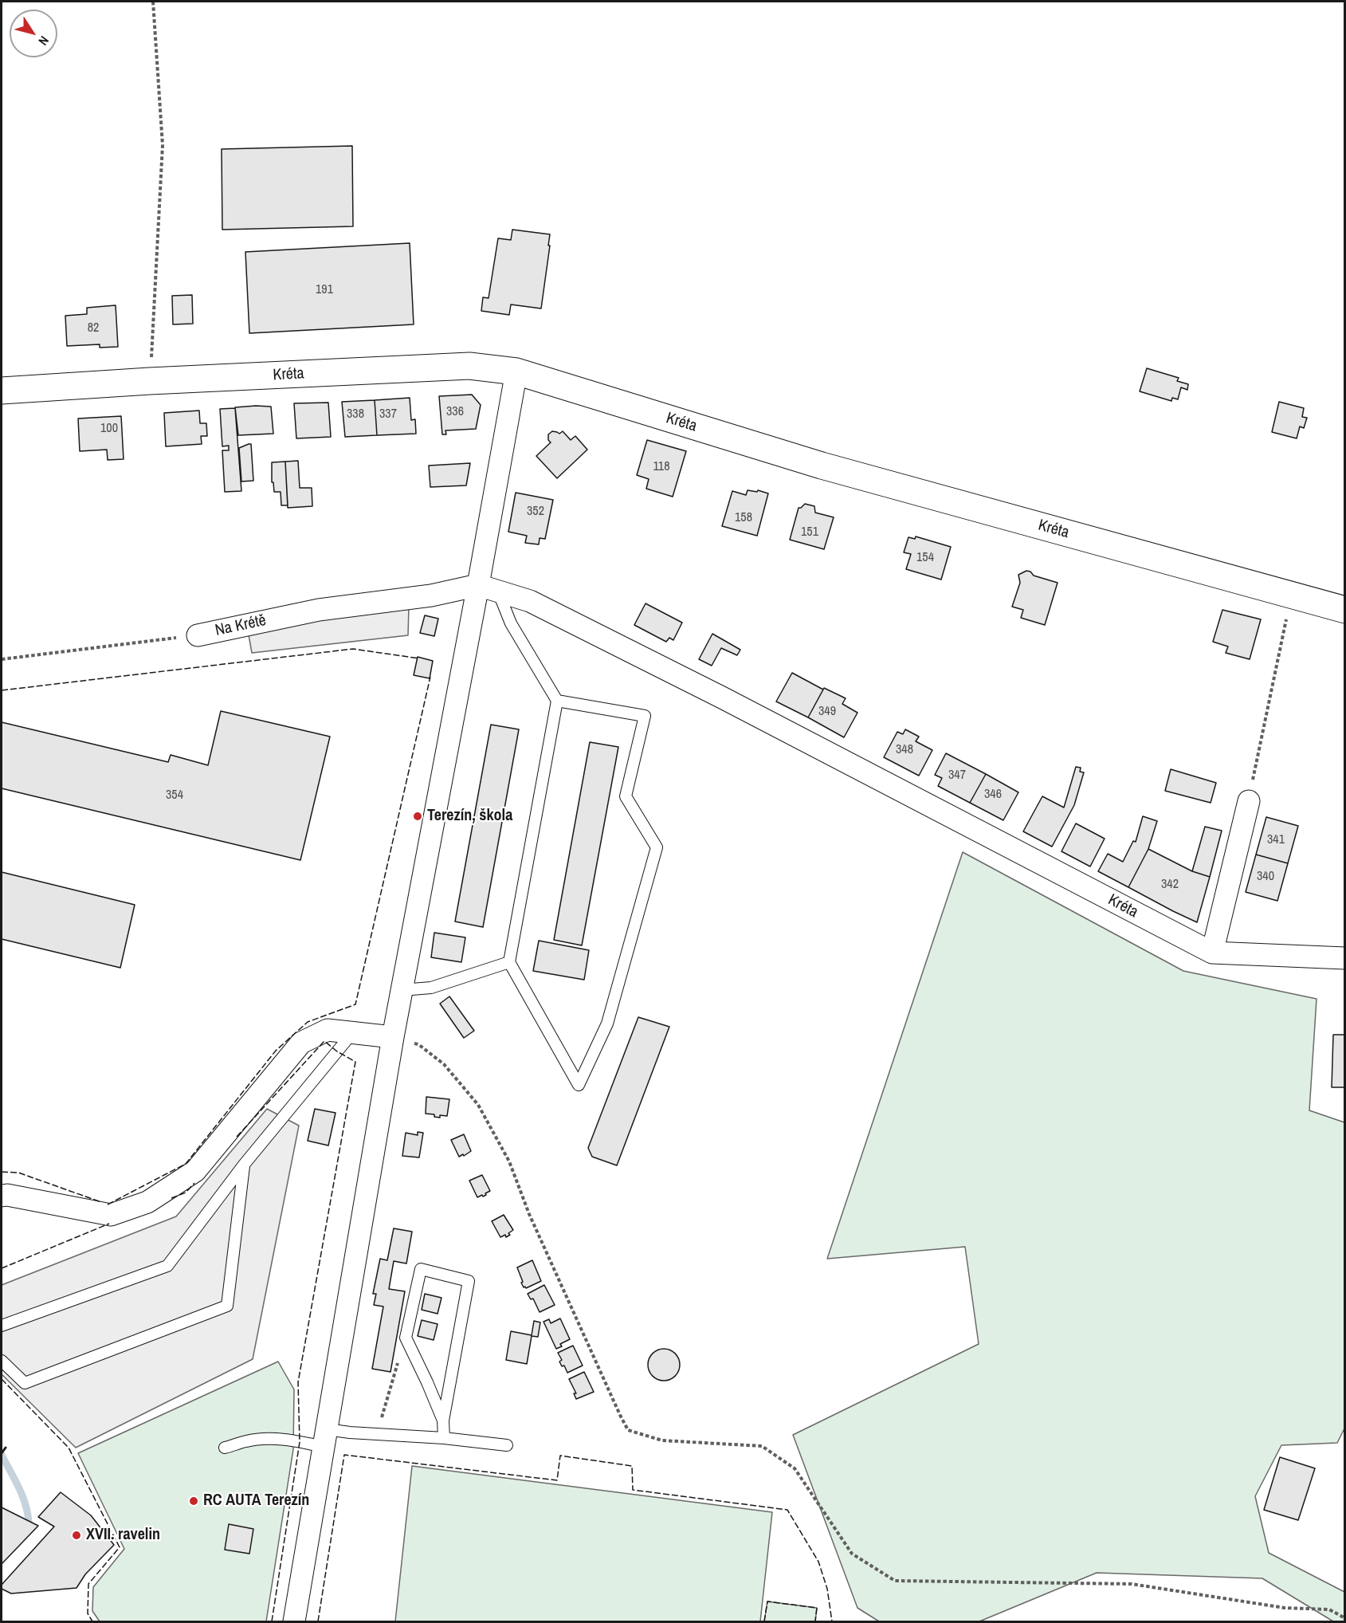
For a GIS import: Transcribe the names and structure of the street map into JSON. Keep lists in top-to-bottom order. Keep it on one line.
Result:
{"streets":{"street":["Kréta","Na Krétě"]},"crossings":[["Kréta","Na Krétě"]],"places":["Terezín, škola","RC AUTA Terezín","XVII. ravelin"],"house_numbers":["191","82","336","338","337","100","118","352","158","151","154","349","348","347","346","354","341","340","342"],"north":"bottom right"}
